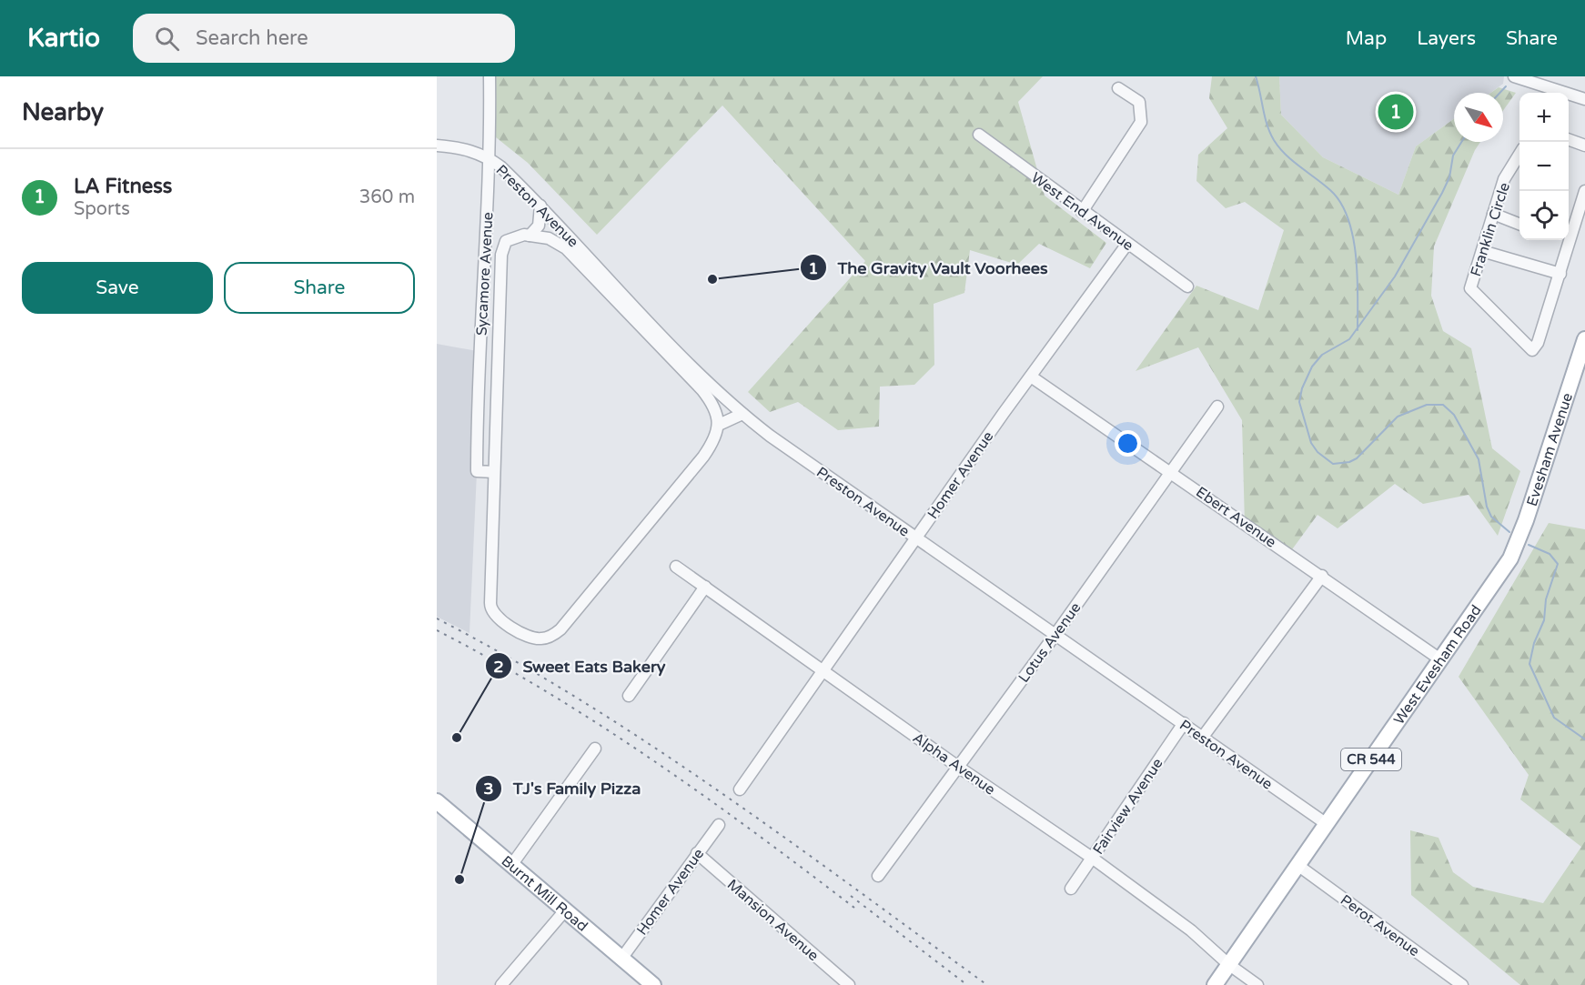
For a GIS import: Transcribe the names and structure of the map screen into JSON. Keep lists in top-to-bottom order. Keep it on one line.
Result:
{"streets":{"main road":["Evesham Avenue","West Evesham Road","CR 544","Burnt Mill Road"],"street":["Preston Avenue","West End Avenue","Franklin Circle","Sycamore Avenue","Homer Avenue","Ebert Avenue","Lotus Avenue","Alpha Avenue","Fairview Avenue","Mansion Avenue","Perot Avenue"]},"crossings":[["Preston Avenue","Sycamore Avenue"],["Preston Avenue","Homer Avenue"],["Preston Avenue","Lotus Avenue"],["Preston Avenue","West Evesham Road"],["Preston Avenue","Fairview Avenue"],["West End Avenue","Homer Avenue"],["Evesham Avenue","West Evesham Road"],["Homer Avenue","Ebert Avenue"],["Homer Avenue","Alpha Avenue"],["Homer Avenue","Burnt Mill Road"],["Homer Avenue","Mansion Avenue"],["Ebert Avenue","Lotus Avenue"],["Ebert Avenue","West Evesham Road"],["Lotus Avenue","Alpha Avenue"],["West Evesham Road","Alpha Avenue"],["West Evesham Road","Perot Avenue"],["Alpha Avenue","Fairview Avenue"]],"places":["The Gravity Vault Voorhees","Sweet Eats Bakery","TJ's Family Pizza"],"north":"bottom right","page":{"header":"Kartio","search":"Search here","nav":["Map","Layers","Share"],"heading":"Nearby","pins":"1","map_buttons":["+","−"],"list":[{"mark":"1","name":"LA Fitness","note":"Sports","value":"360 m"}],"buttons":["Save","Share"]}}
